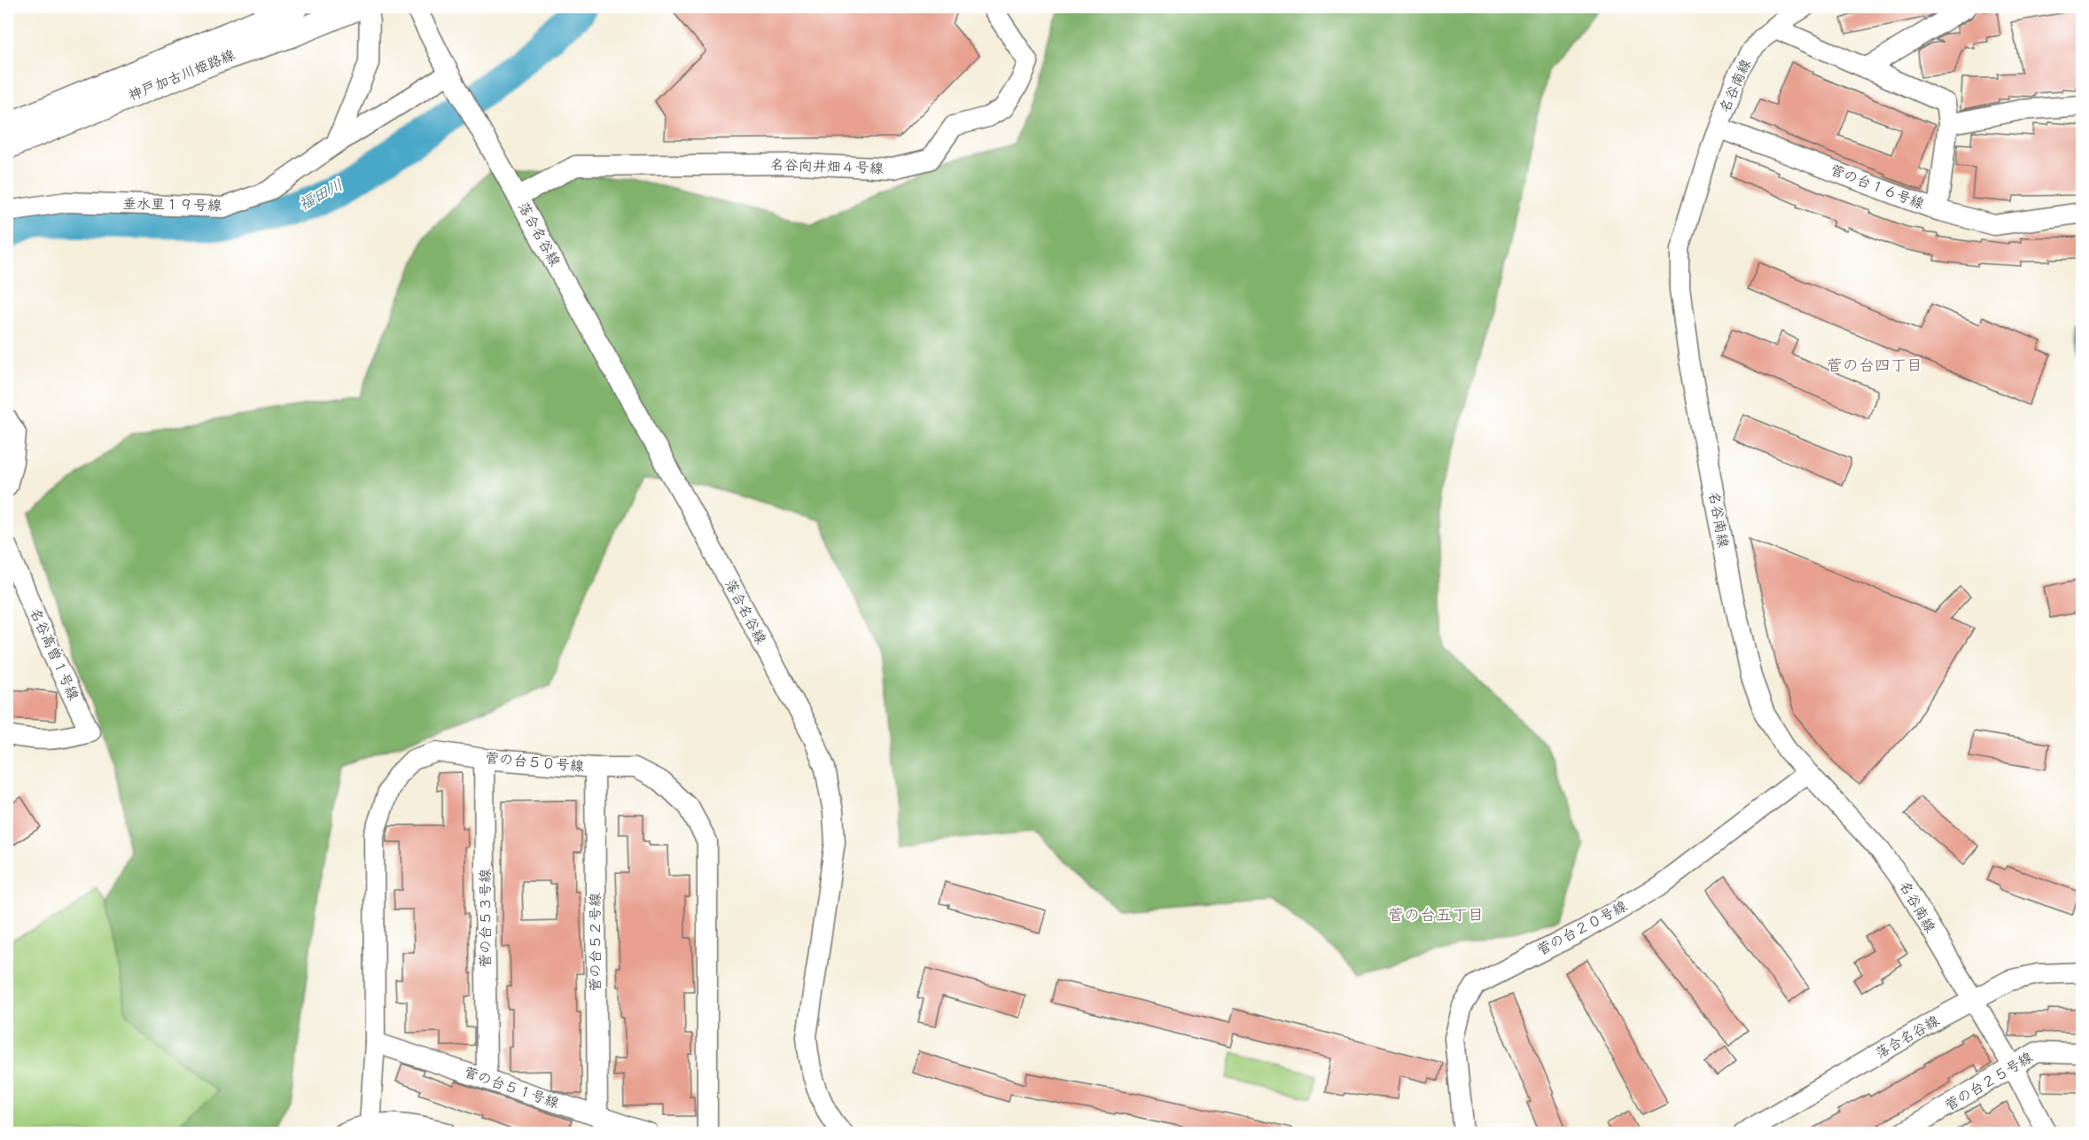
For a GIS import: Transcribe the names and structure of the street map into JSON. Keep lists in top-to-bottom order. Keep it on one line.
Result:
{"streets":{"main road":["神戸加古川姫路線"],"street":["名谷南線","名谷向井畑４号線","菅の台１６号線","垂水里１９号線","落合名谷線","名谷高曽１号線","菅の台５０号線","菅の台５３号線","菅の台２０号線","菅の台５２号線","菅の台２５号線","菅の台５１号線"]},"crossings":[["名谷南線","菅の台１６号線"],["名谷南線","落合名谷線"],["名谷南線","菅の台２０号線"],["名谷南線","菅の台２５号線"],["名谷向井畑４号線","落合名谷線"],["垂水里１９号線","落合名谷線"],["菅の台５０号線","菅の台５３号線"],["菅の台５０号線","菅の台５２号線"],["菅の台５０号線","菅の台５１号線"],["菅の台５３号線","菅の台５１号線"],["菅の台５２号線","菅の台５１号線"]],"districts":["菅の台四丁目","菅の台五丁目"],"water":["福田川"]}
